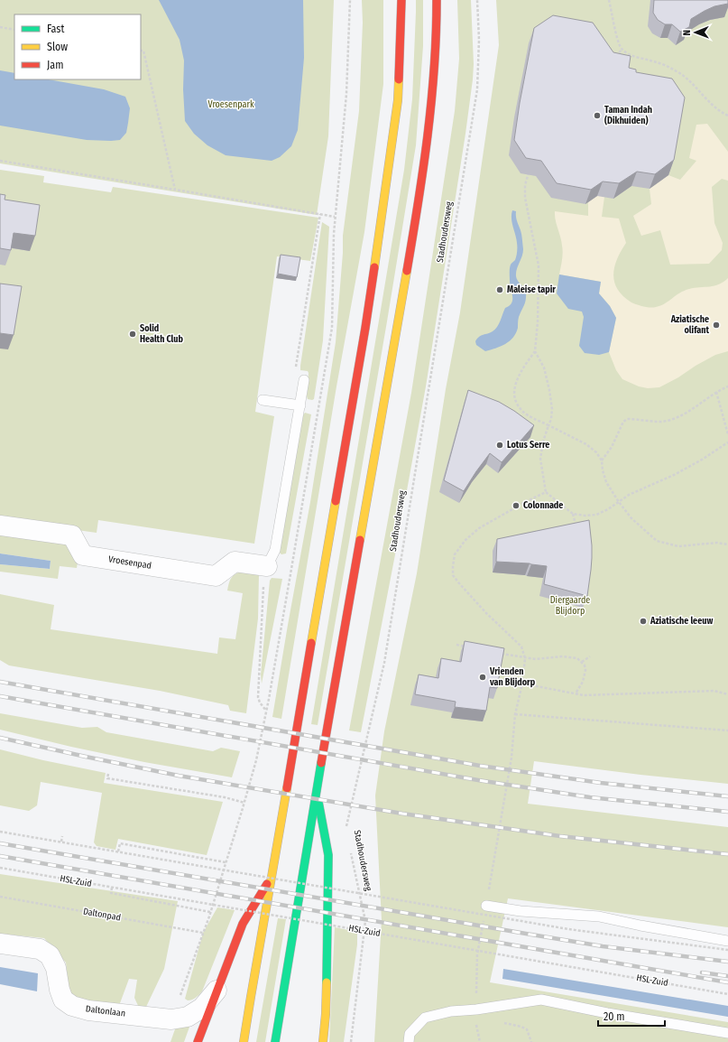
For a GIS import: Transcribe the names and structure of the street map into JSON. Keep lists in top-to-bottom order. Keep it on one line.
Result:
{"streets":{"street":["Vroesenpad","Daltonlaan"],"path":["Stadhoudersweg","HSL-Zuid","Daltonpad"]},"parks":["Vroesenpark","Diergaarde Blijdorp"],"places":["Taman Indah (Dikhuiden)","Maleise tapir","Aziatische olifant","Solid Health Club","Lotus Serre","Colonnade","Aziatische leeuw","Vrienden van Blijdorp"],"legend":["Fast","Slow","Jam"],"scale_bar":"20 m","north":"left"}
